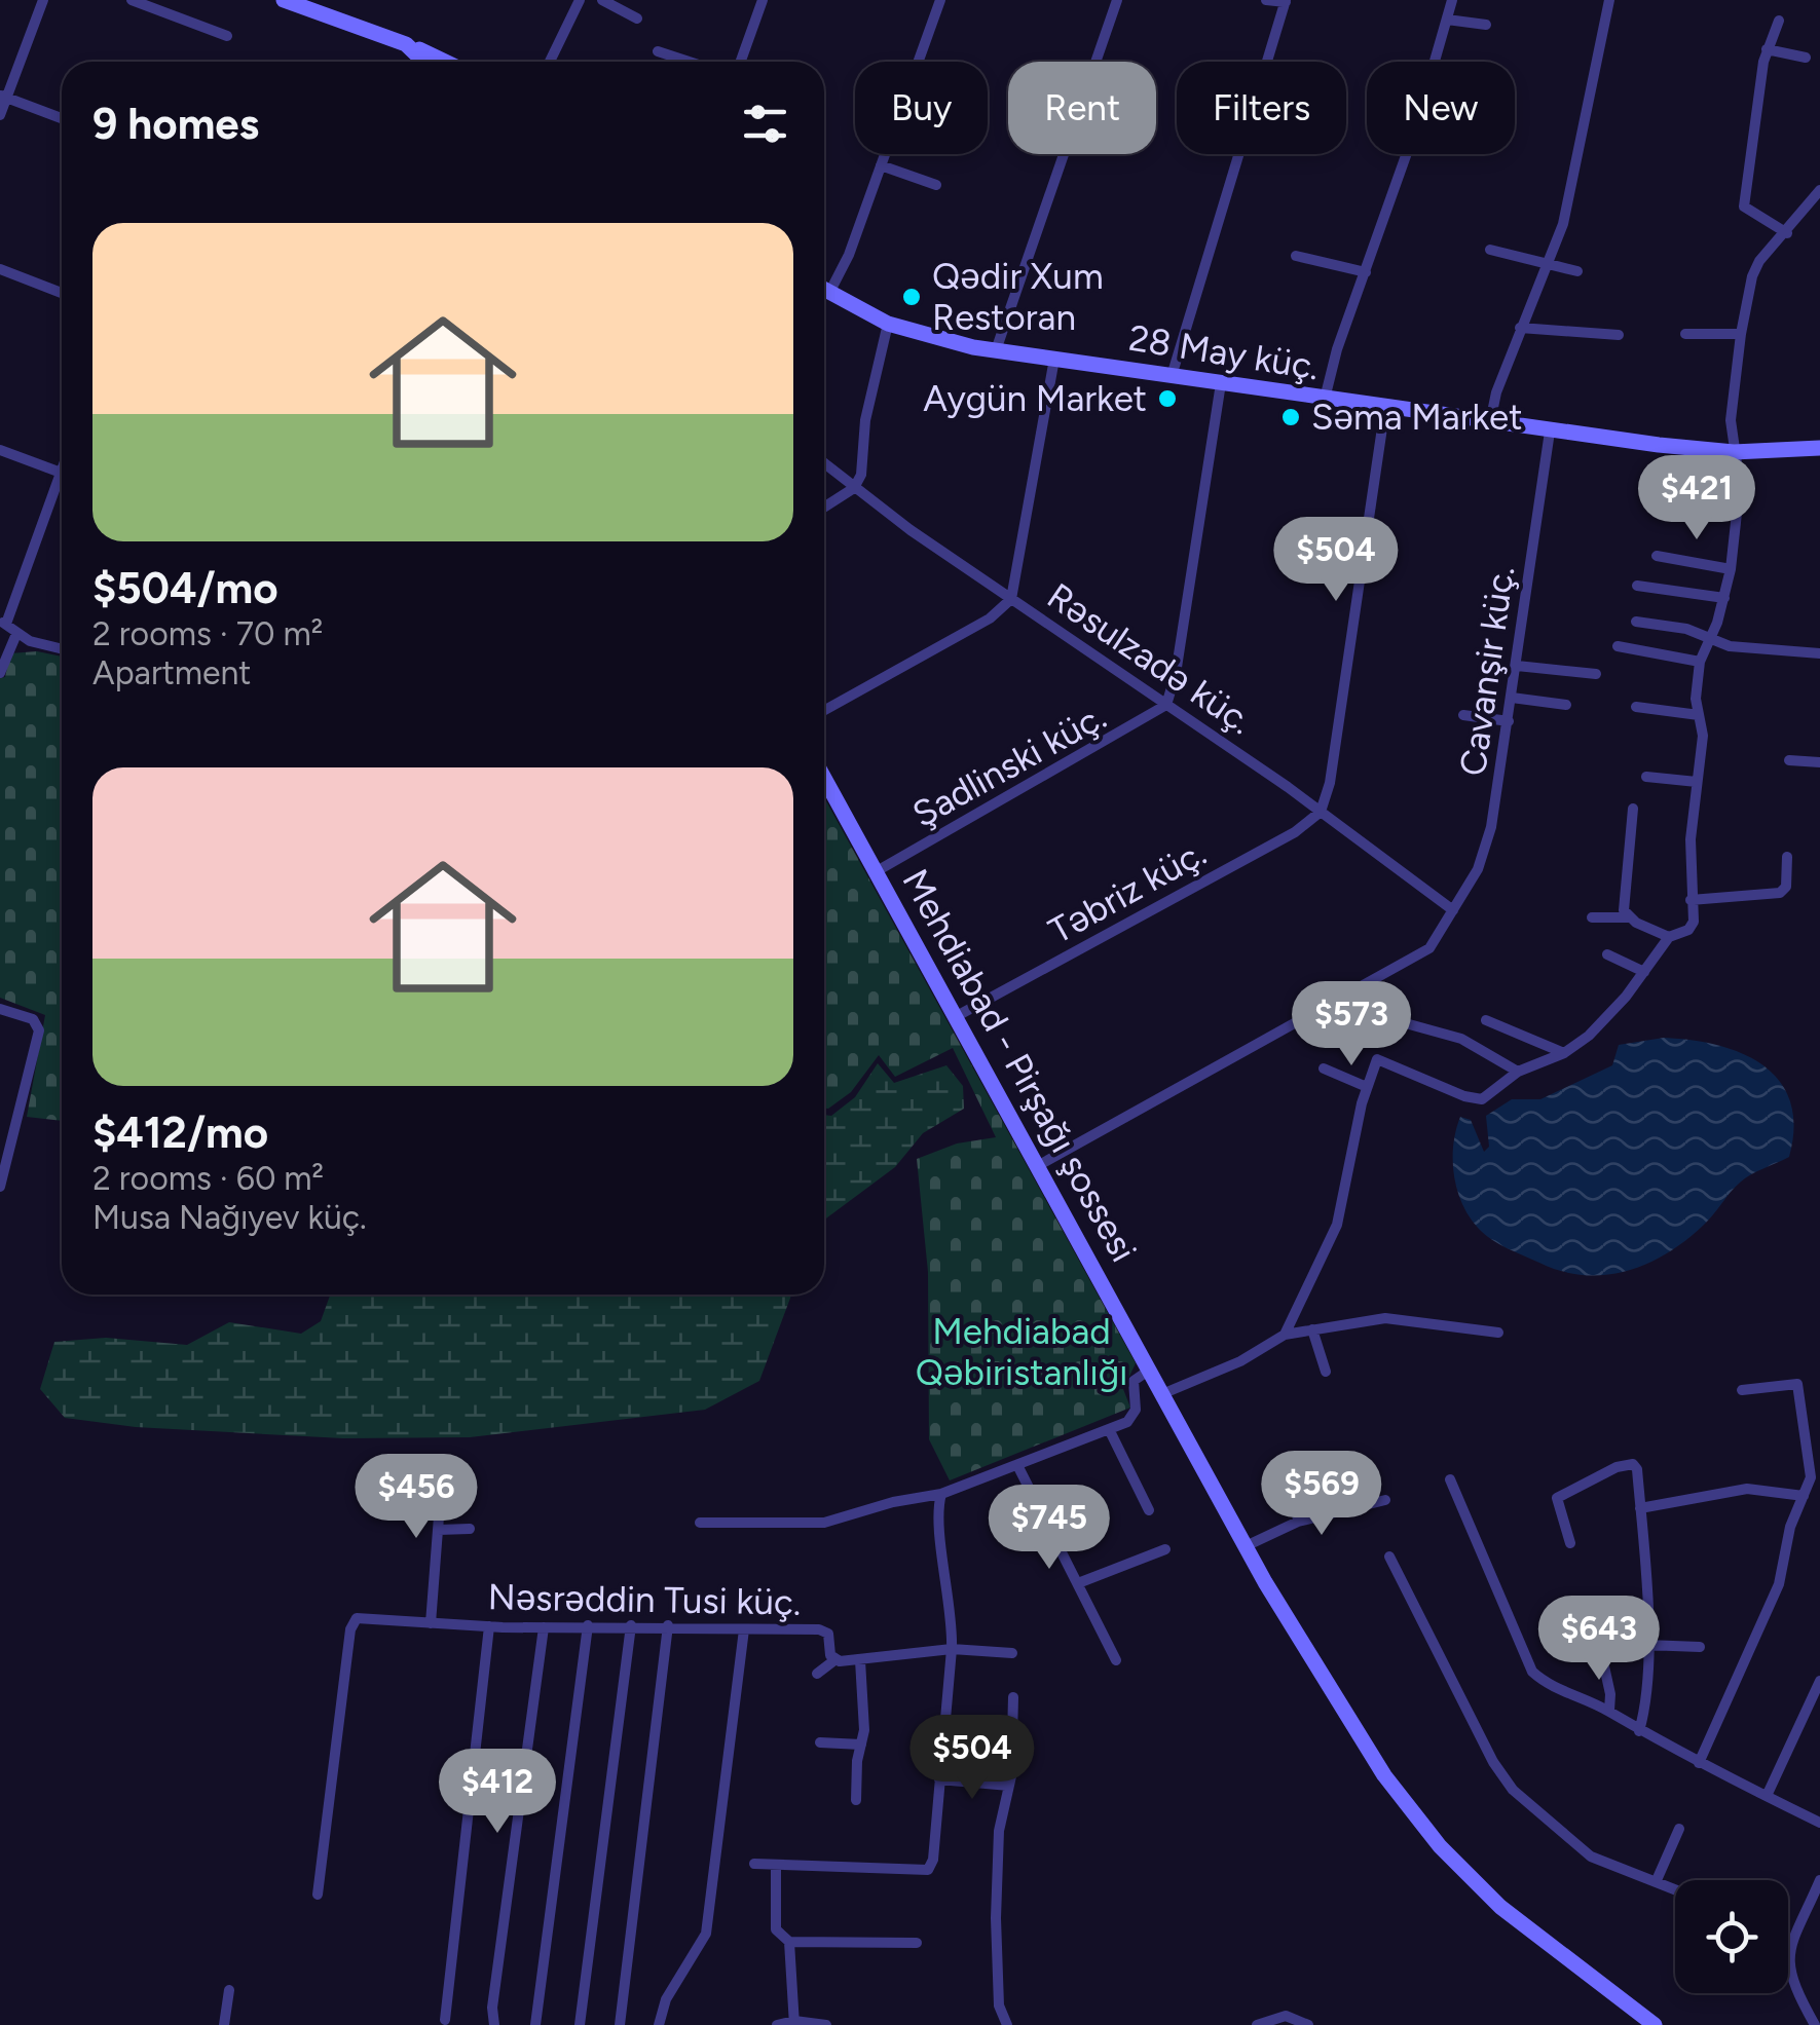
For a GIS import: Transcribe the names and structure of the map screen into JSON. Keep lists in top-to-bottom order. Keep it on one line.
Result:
{"streets":{"main road":["28 May küç.","Mehdiabad - Pirşağı şossesi"],"street":["Rəsulzadə küç.","Cavanşir küç.","Şadlinski küç.","Təbriz küç.","Nəsrəddin Tusi küç."]},"crossings":[["28 May küç.","Cavanşir küç."],["Rəsulzadə küç.","Cavanşir küç."],["Rəsulzadə küç.","Şadlinski küç."],["Rəsulzadə küç.","Təbriz küç."],["Cavanşir küç.","Mehdiabad - Pirşağı şossesi"],["Şadlinski küç.","Mehdiabad - Pirşağı şossesi"],["Təbriz küç.","Mehdiabad - Pirşağı şossesi"]],"parks":["Mehdiabad Qəbiristanlığı"],"places":["Qədir Xum Restoran","Aygün Market","Səma Market"],"page":{"chip":["Buy","Rent","Filters","New"],"heading":"9 homes","list":[{"name":"$504/mo","note":"2 rooms · 70 m² · Apartment"},{"name":"$412/mo","note":"2 rooms · 60 m² · Musa Nağıyev küç."}],"price":["$421","$504","$573","$569","$456","$745","$643","$504","$412"]}}
